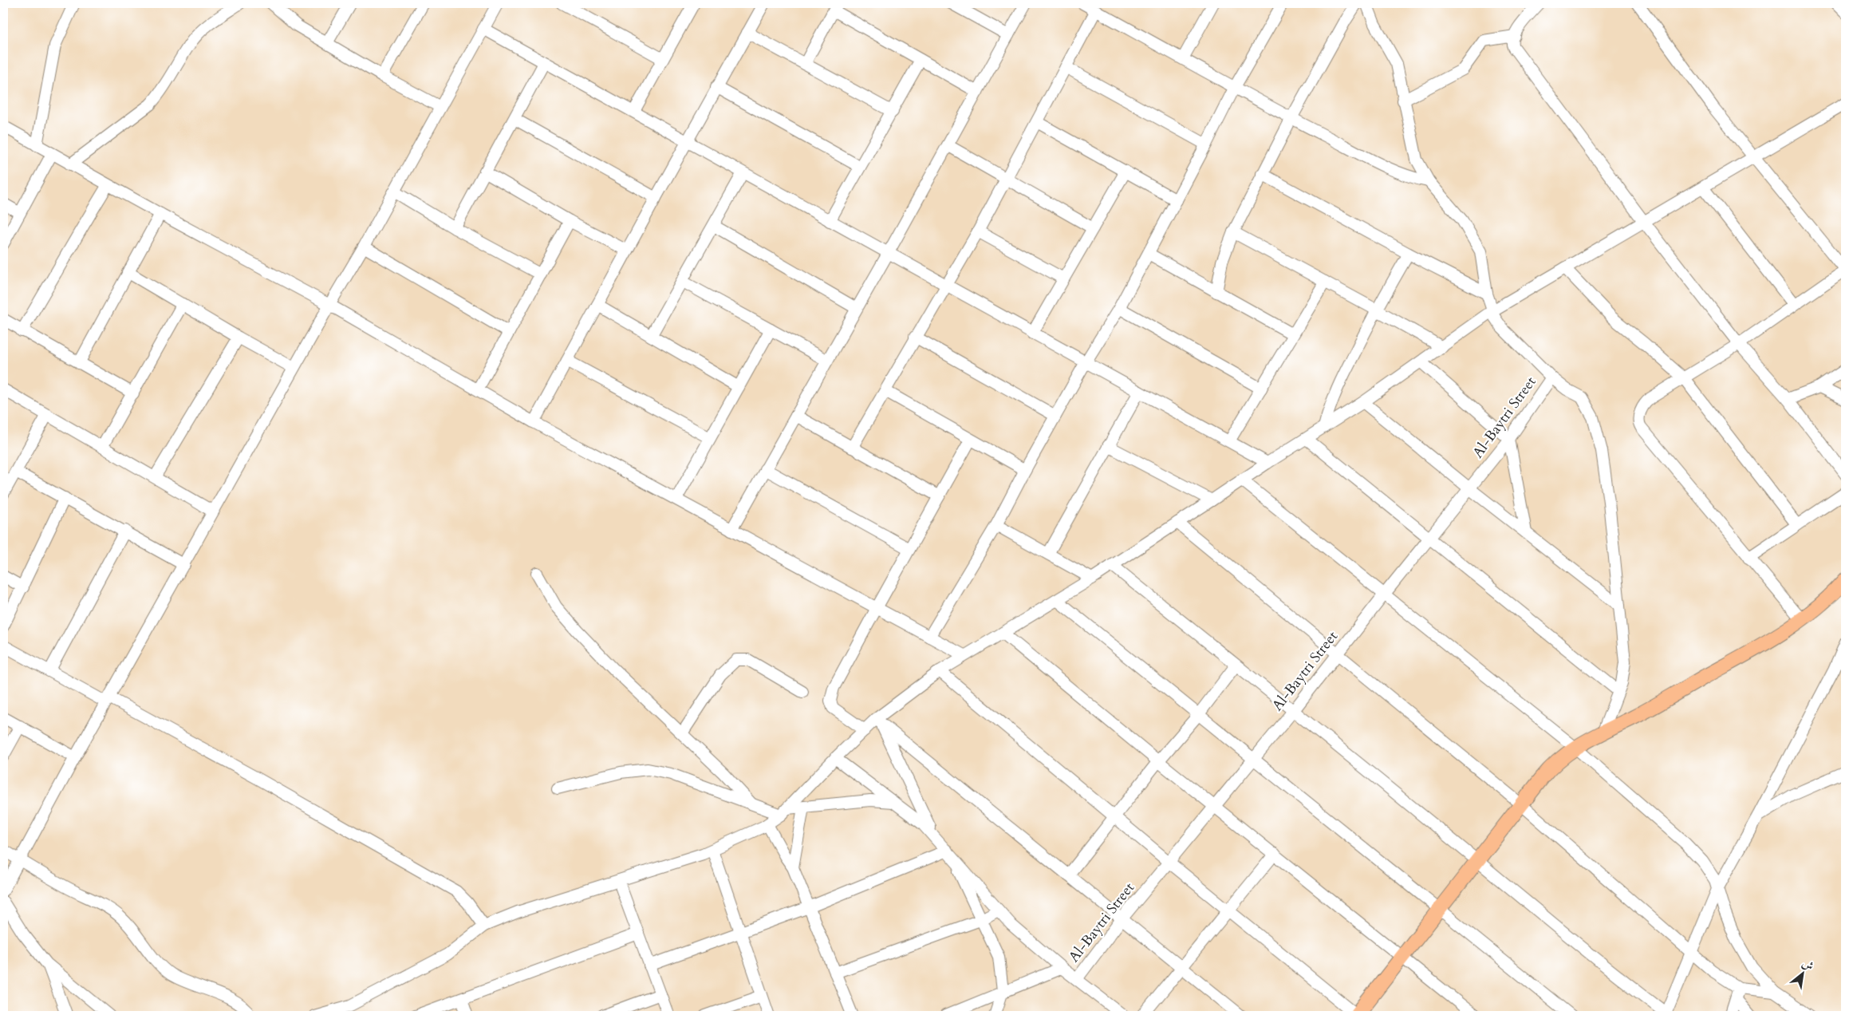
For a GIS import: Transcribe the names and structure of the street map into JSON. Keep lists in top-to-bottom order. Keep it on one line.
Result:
{"streets":{"street":["Al-Baytri Street"]},"north":"top right"}
